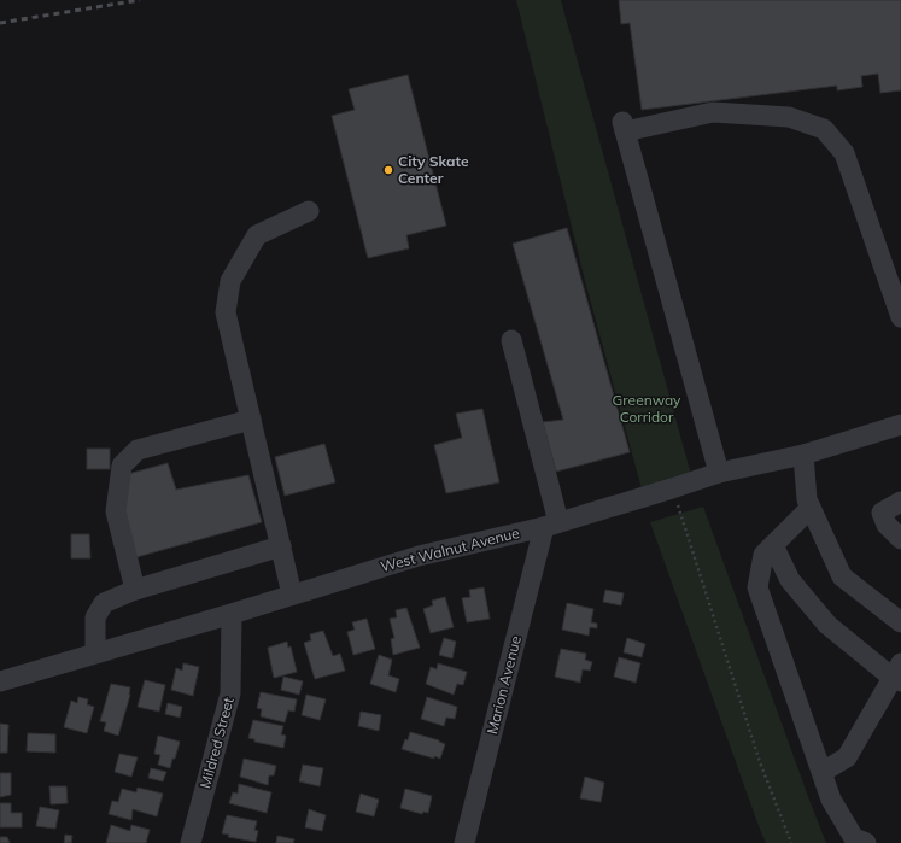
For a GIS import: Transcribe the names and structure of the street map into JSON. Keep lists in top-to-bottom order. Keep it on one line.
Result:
{"streets":{"street":["West Walnut Avenue","Marion Avenue","Mildred Street"]},"crossings":[["West Walnut Avenue","Marion Avenue"],["West Walnut Avenue","Mildred Street"]],"parks":["Greenway Corridor"],"places":["City Skate Center"]}
